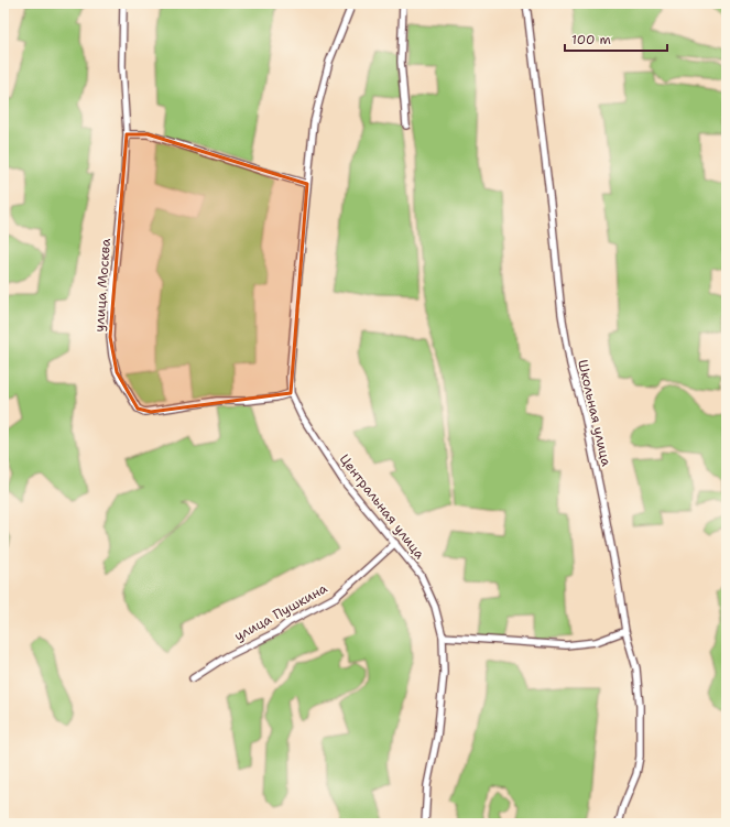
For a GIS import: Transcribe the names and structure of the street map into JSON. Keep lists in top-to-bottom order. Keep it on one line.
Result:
{"streets":{"street":["улица Москва","Школьная улица","Центральная улица","улица Пушкина"]},"crossings":[["улица Москва","Центральная улица"],["Центральная улица","улица Пушкина"]],"scale_bar":"100 m"}
